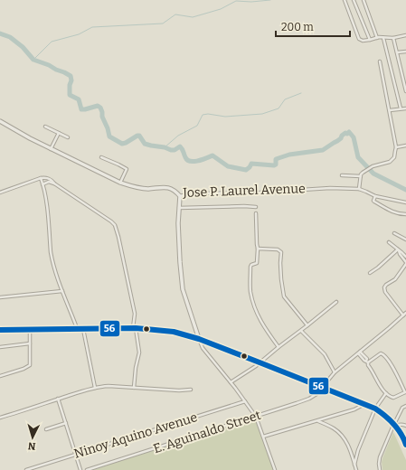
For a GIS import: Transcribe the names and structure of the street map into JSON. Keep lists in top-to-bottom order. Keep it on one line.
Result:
{"streets":{"street":["Jose P. Laurel Avenue","E. Aguinaldo Street","Ninoy Aquino Avenue"]},"lines":["transit line 56"],"scale_bar":"200 m","north":"bottom"}
